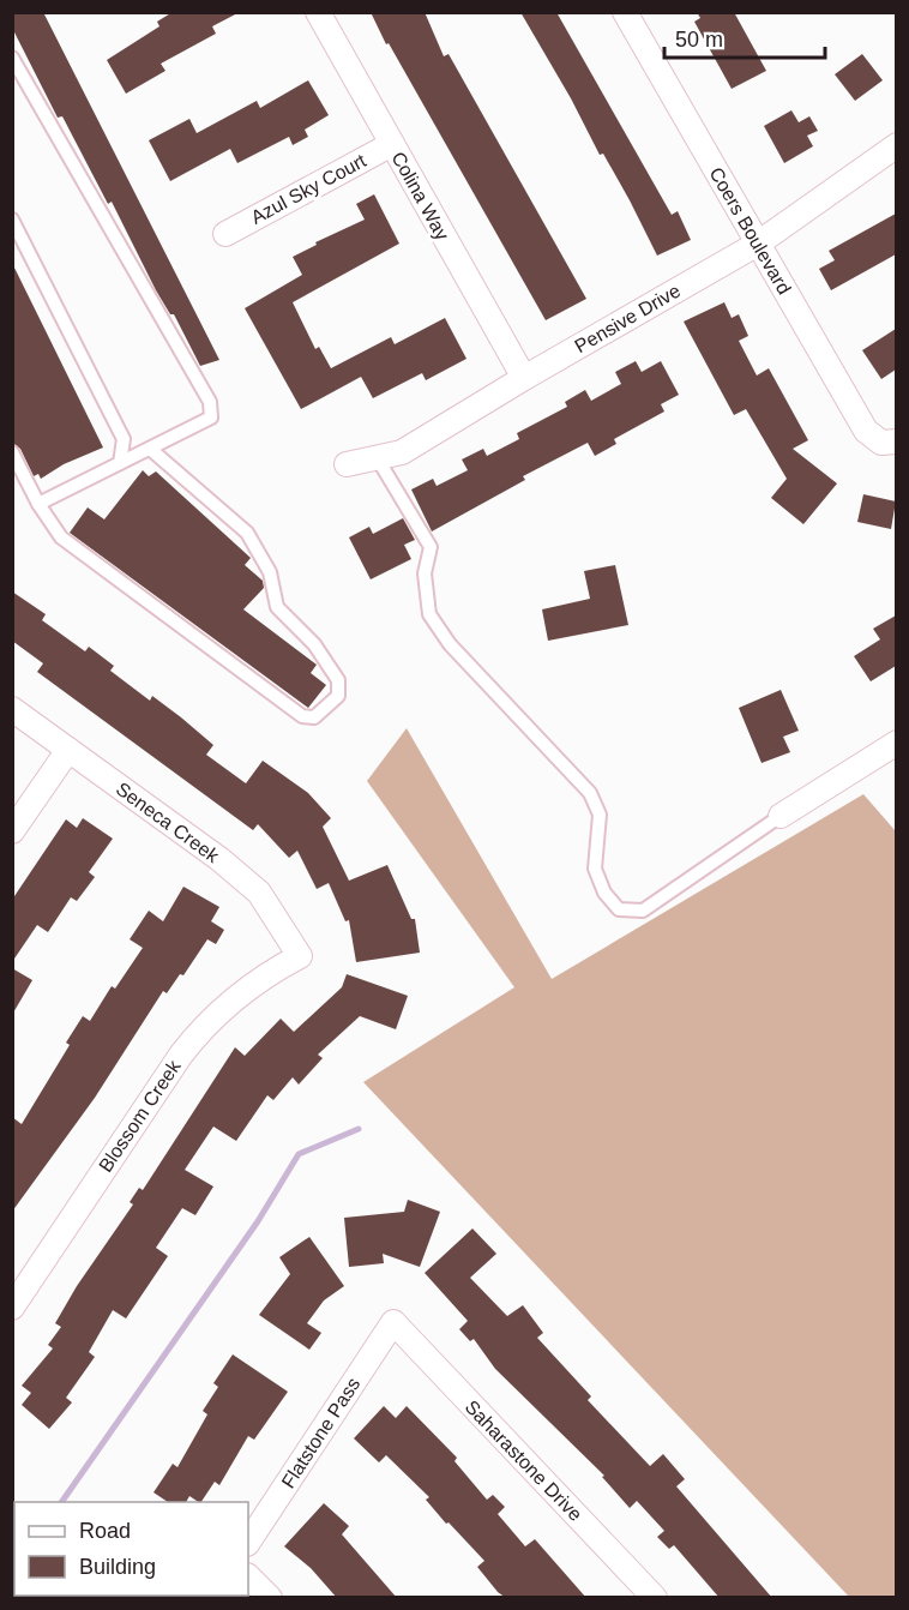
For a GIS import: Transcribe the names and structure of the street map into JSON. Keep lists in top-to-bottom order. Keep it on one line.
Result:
{"streets":{"street":["Azul Sky Court","Colina Way","Coers Boulevard","Pensive Drive","Seneca Creek","Blossom Creek","Flatstone Pass","Saharastone Drive"]},"crossings":[["Azul Sky Court","Colina Way"],["Colina Way","Pensive Drive"],["Coers Boulevard","Pensive Drive"],["Seneca Creek","Blossom Creek"],["Flatstone Pass","Saharastone Drive"]],"legend":["Road","Building"],"scale_bar":"50 m"}
